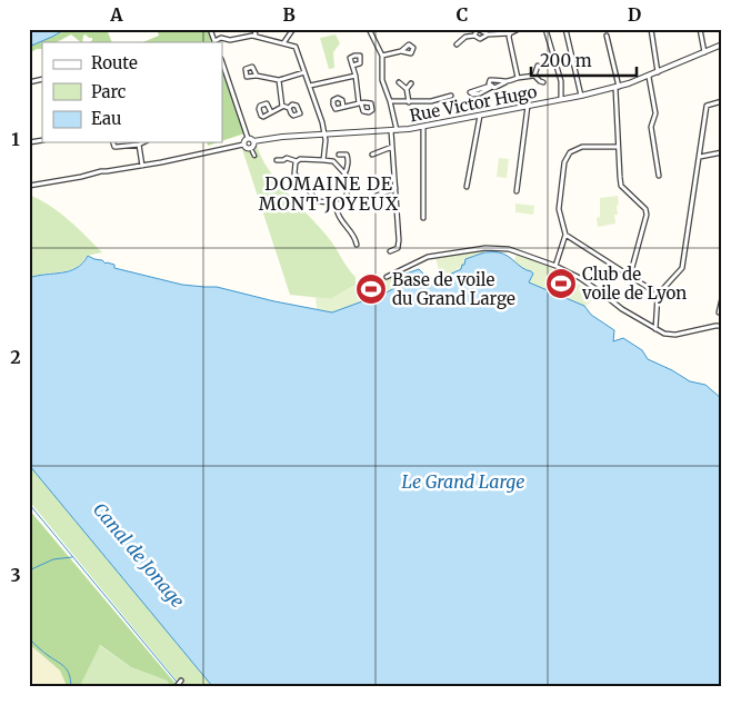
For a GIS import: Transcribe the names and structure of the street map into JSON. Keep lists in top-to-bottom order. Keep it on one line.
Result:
{"streets":{"street":["Rue Victor Hugo"]},"districts":["DOMAINE DE MONT JOYEUX"],"water":["Le Grand Large","Canal de Jonage"],"places":{"sports":["Club de voile de Lyon","Base de voile du Grand Large"]},"legend":["Route","Parc","Eau"],"scale_bar":"200 m","grid":{"columns":["A","B","C","D"],"rows":["1","2","3"]}}
